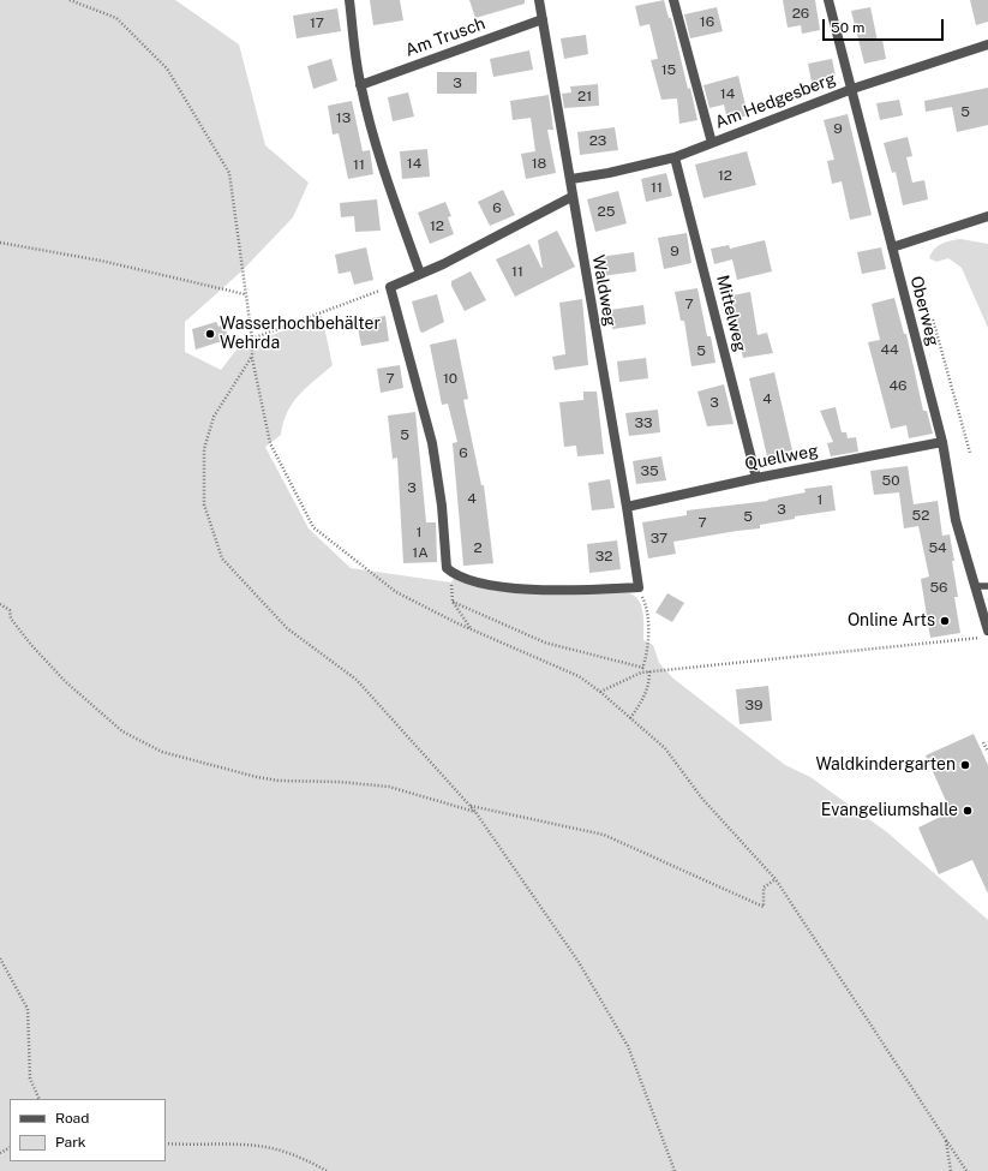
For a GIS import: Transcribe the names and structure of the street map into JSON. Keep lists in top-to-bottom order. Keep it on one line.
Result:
{"streets":{"street":["Am Trusch","Am Hedgesberg","Waldweg","Oberweg","Mittelweg","Quellweg"]},"crossings":[["Am Trusch","Waldweg"],["Am Hedgesberg","Waldweg"],["Am Hedgesberg","Oberweg"],["Am Hedgesberg","Mittelweg"],["Waldweg","Quellweg"],["Oberweg","Quellweg"],["Mittelweg","Quellweg"]],"places":["Wasserhochbehälter Wehrda","Online Arts","Waldkindergarten","Evangeliumshalle"],"house_numbers":["26","16","17","15","3","14","21","5","13","9","23","14","18","11","12","11","6","25","12","9","11","7","44","5","7","10","46","4","3","33","5","6","35","50","3","4","1","3","52","5","7","1","37","2","54","1A","32","56","39"],"legend":["Road","Park"],"scale_bar":"50 m"}
